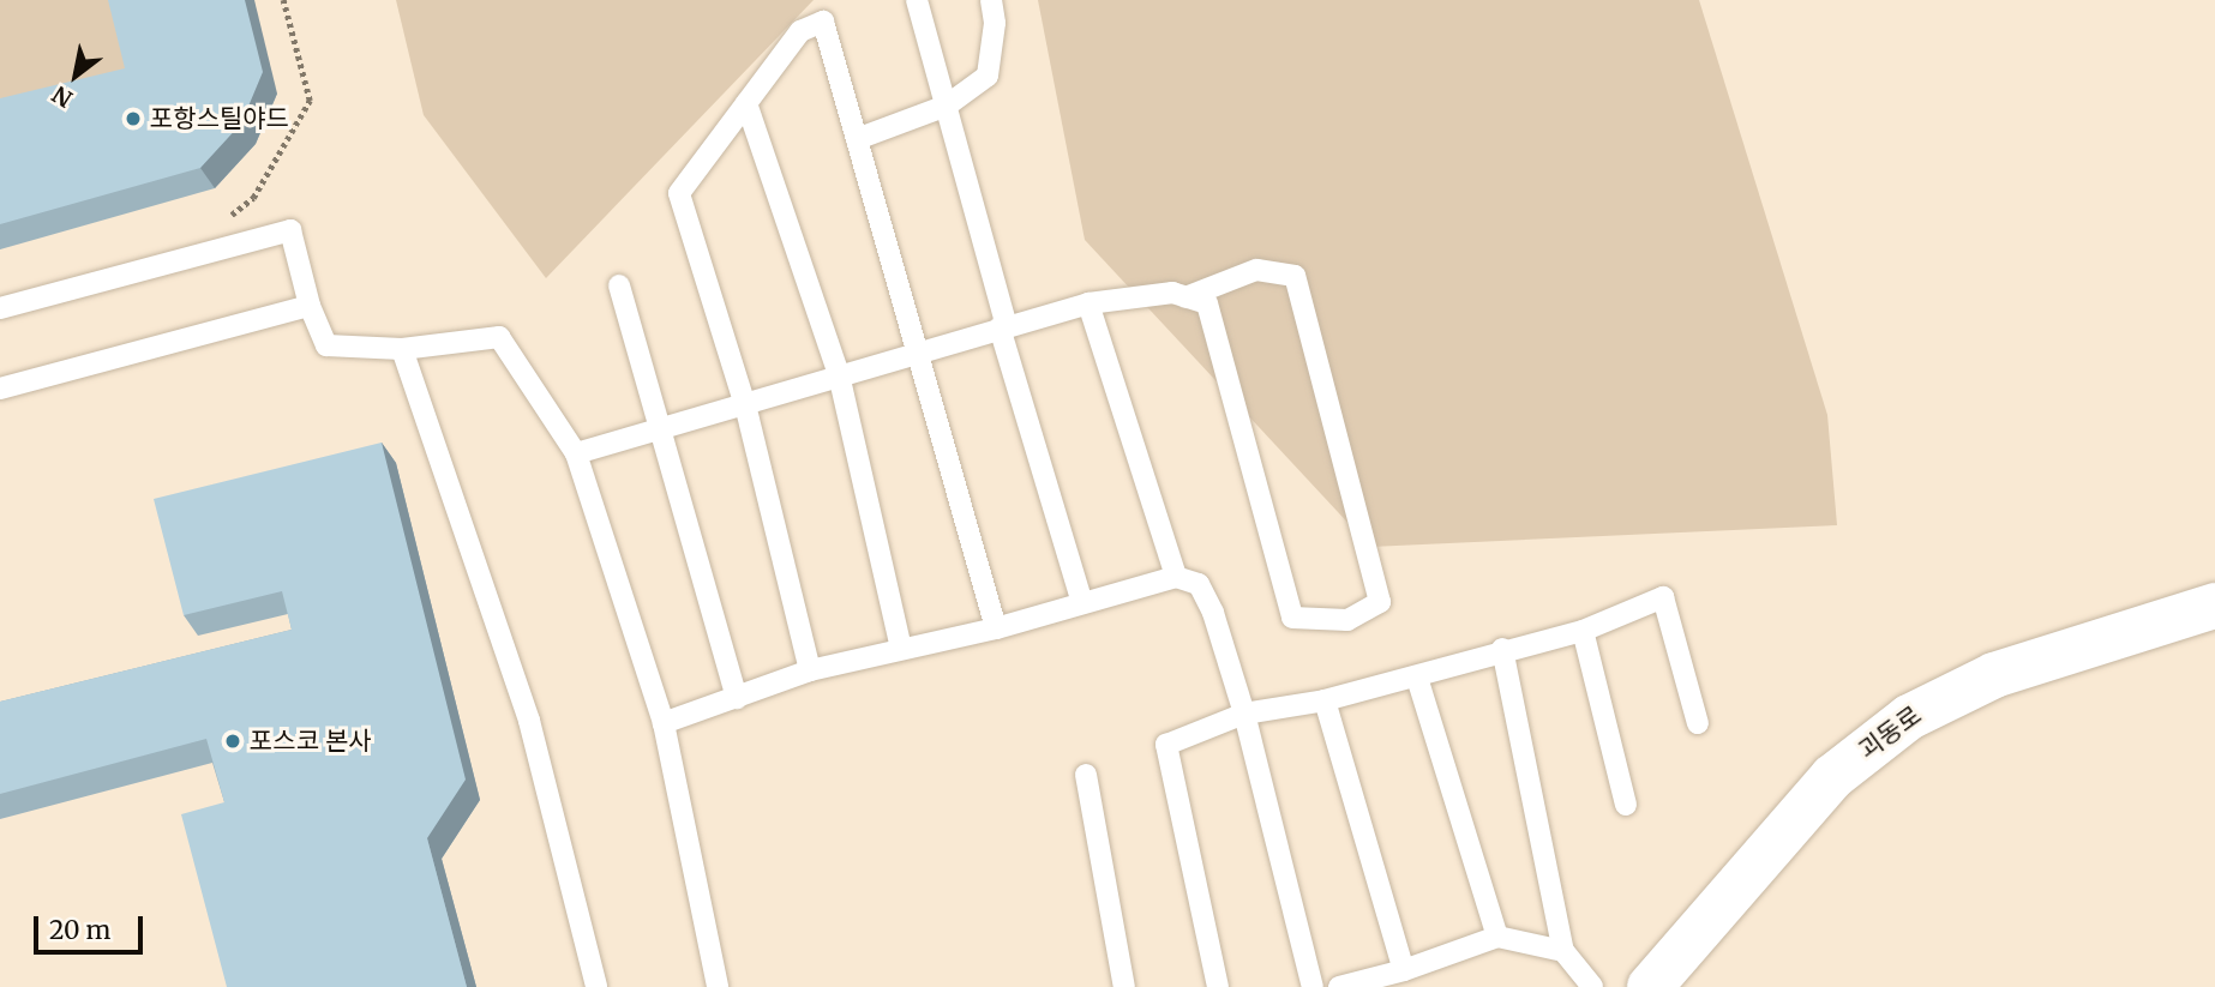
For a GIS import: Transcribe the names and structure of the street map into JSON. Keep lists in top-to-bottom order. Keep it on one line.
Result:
{"streets":{"street":["괴동로"]},"places":["포항스틸야드","포스코 본사"],"scale_bar":"20 m","north":"bottom left"}
